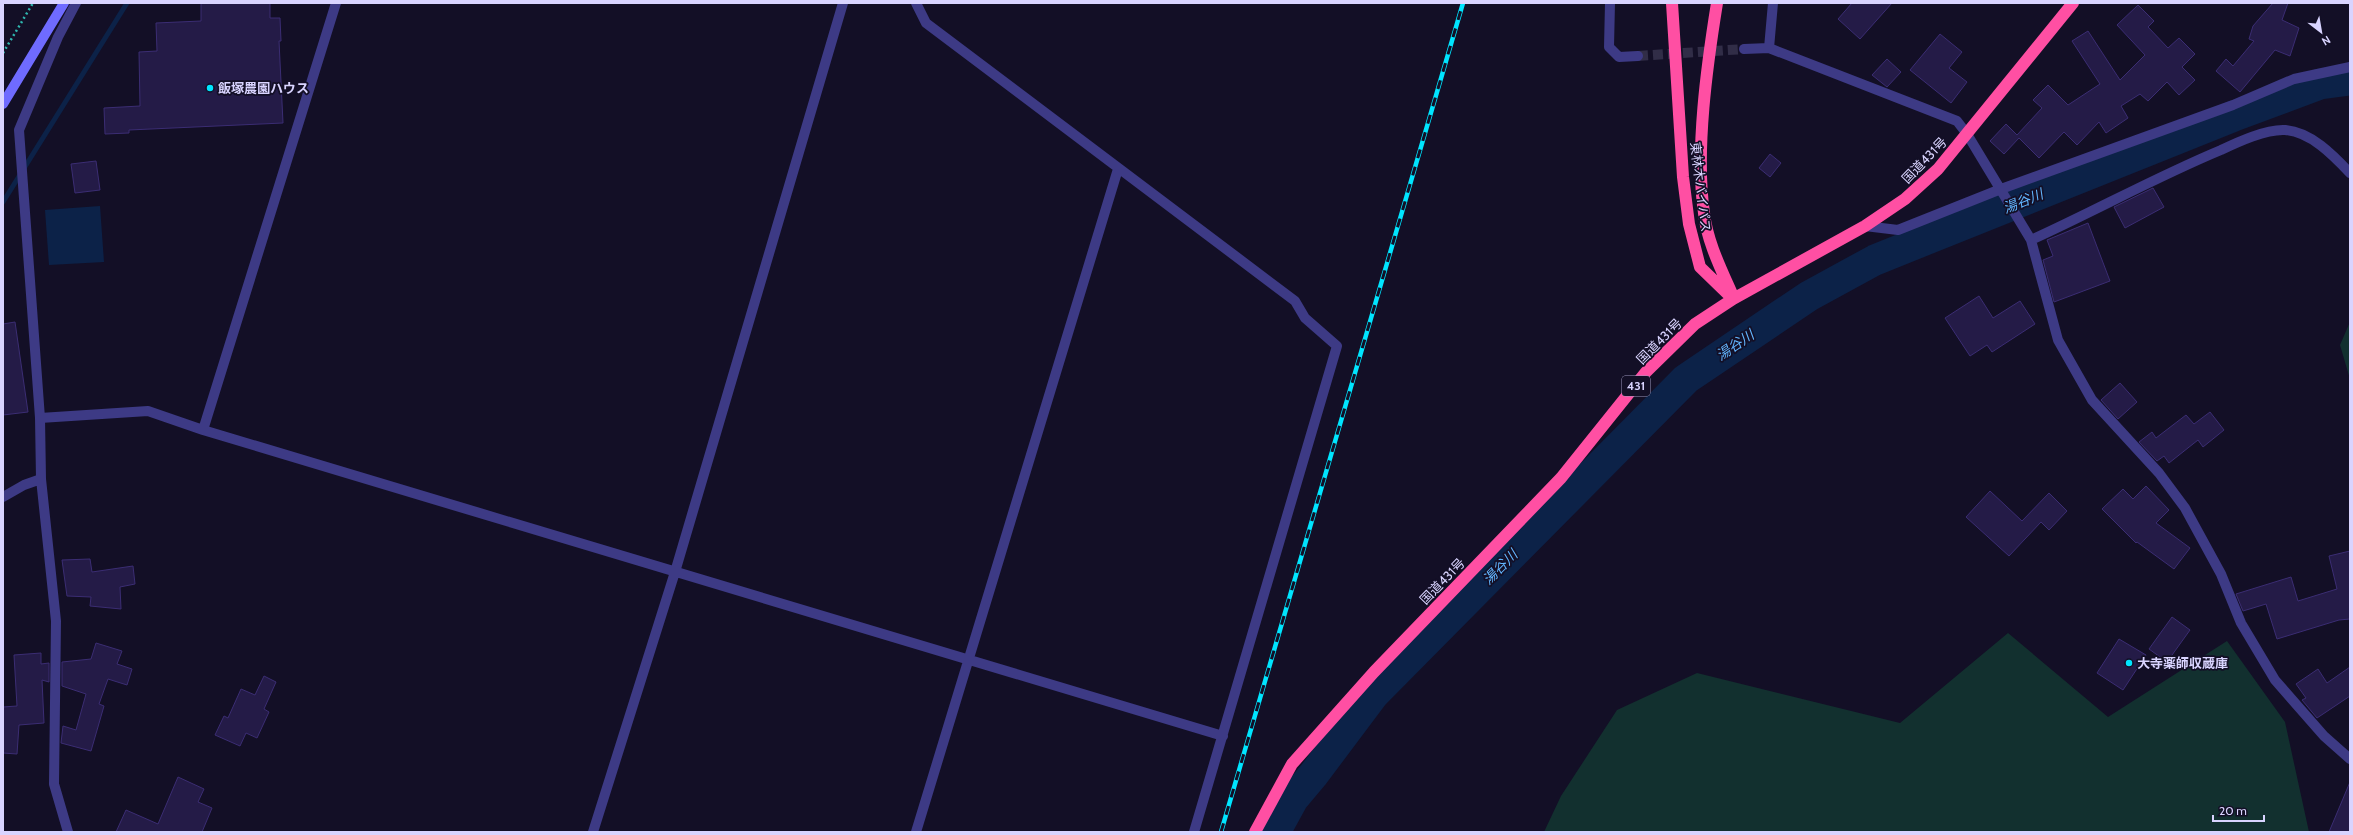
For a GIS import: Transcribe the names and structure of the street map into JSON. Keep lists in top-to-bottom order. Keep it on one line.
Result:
{"streets":{"highway":["国道431号","東林木バイパス","431"]},"crossings":[["国道431号","東林木バイパス"]],"water":["湯谷川"],"places":["飯塚農園ハウス","大寺薬師収蔵庫"],"scale_bar":"20 m","north":"bottom right"}
